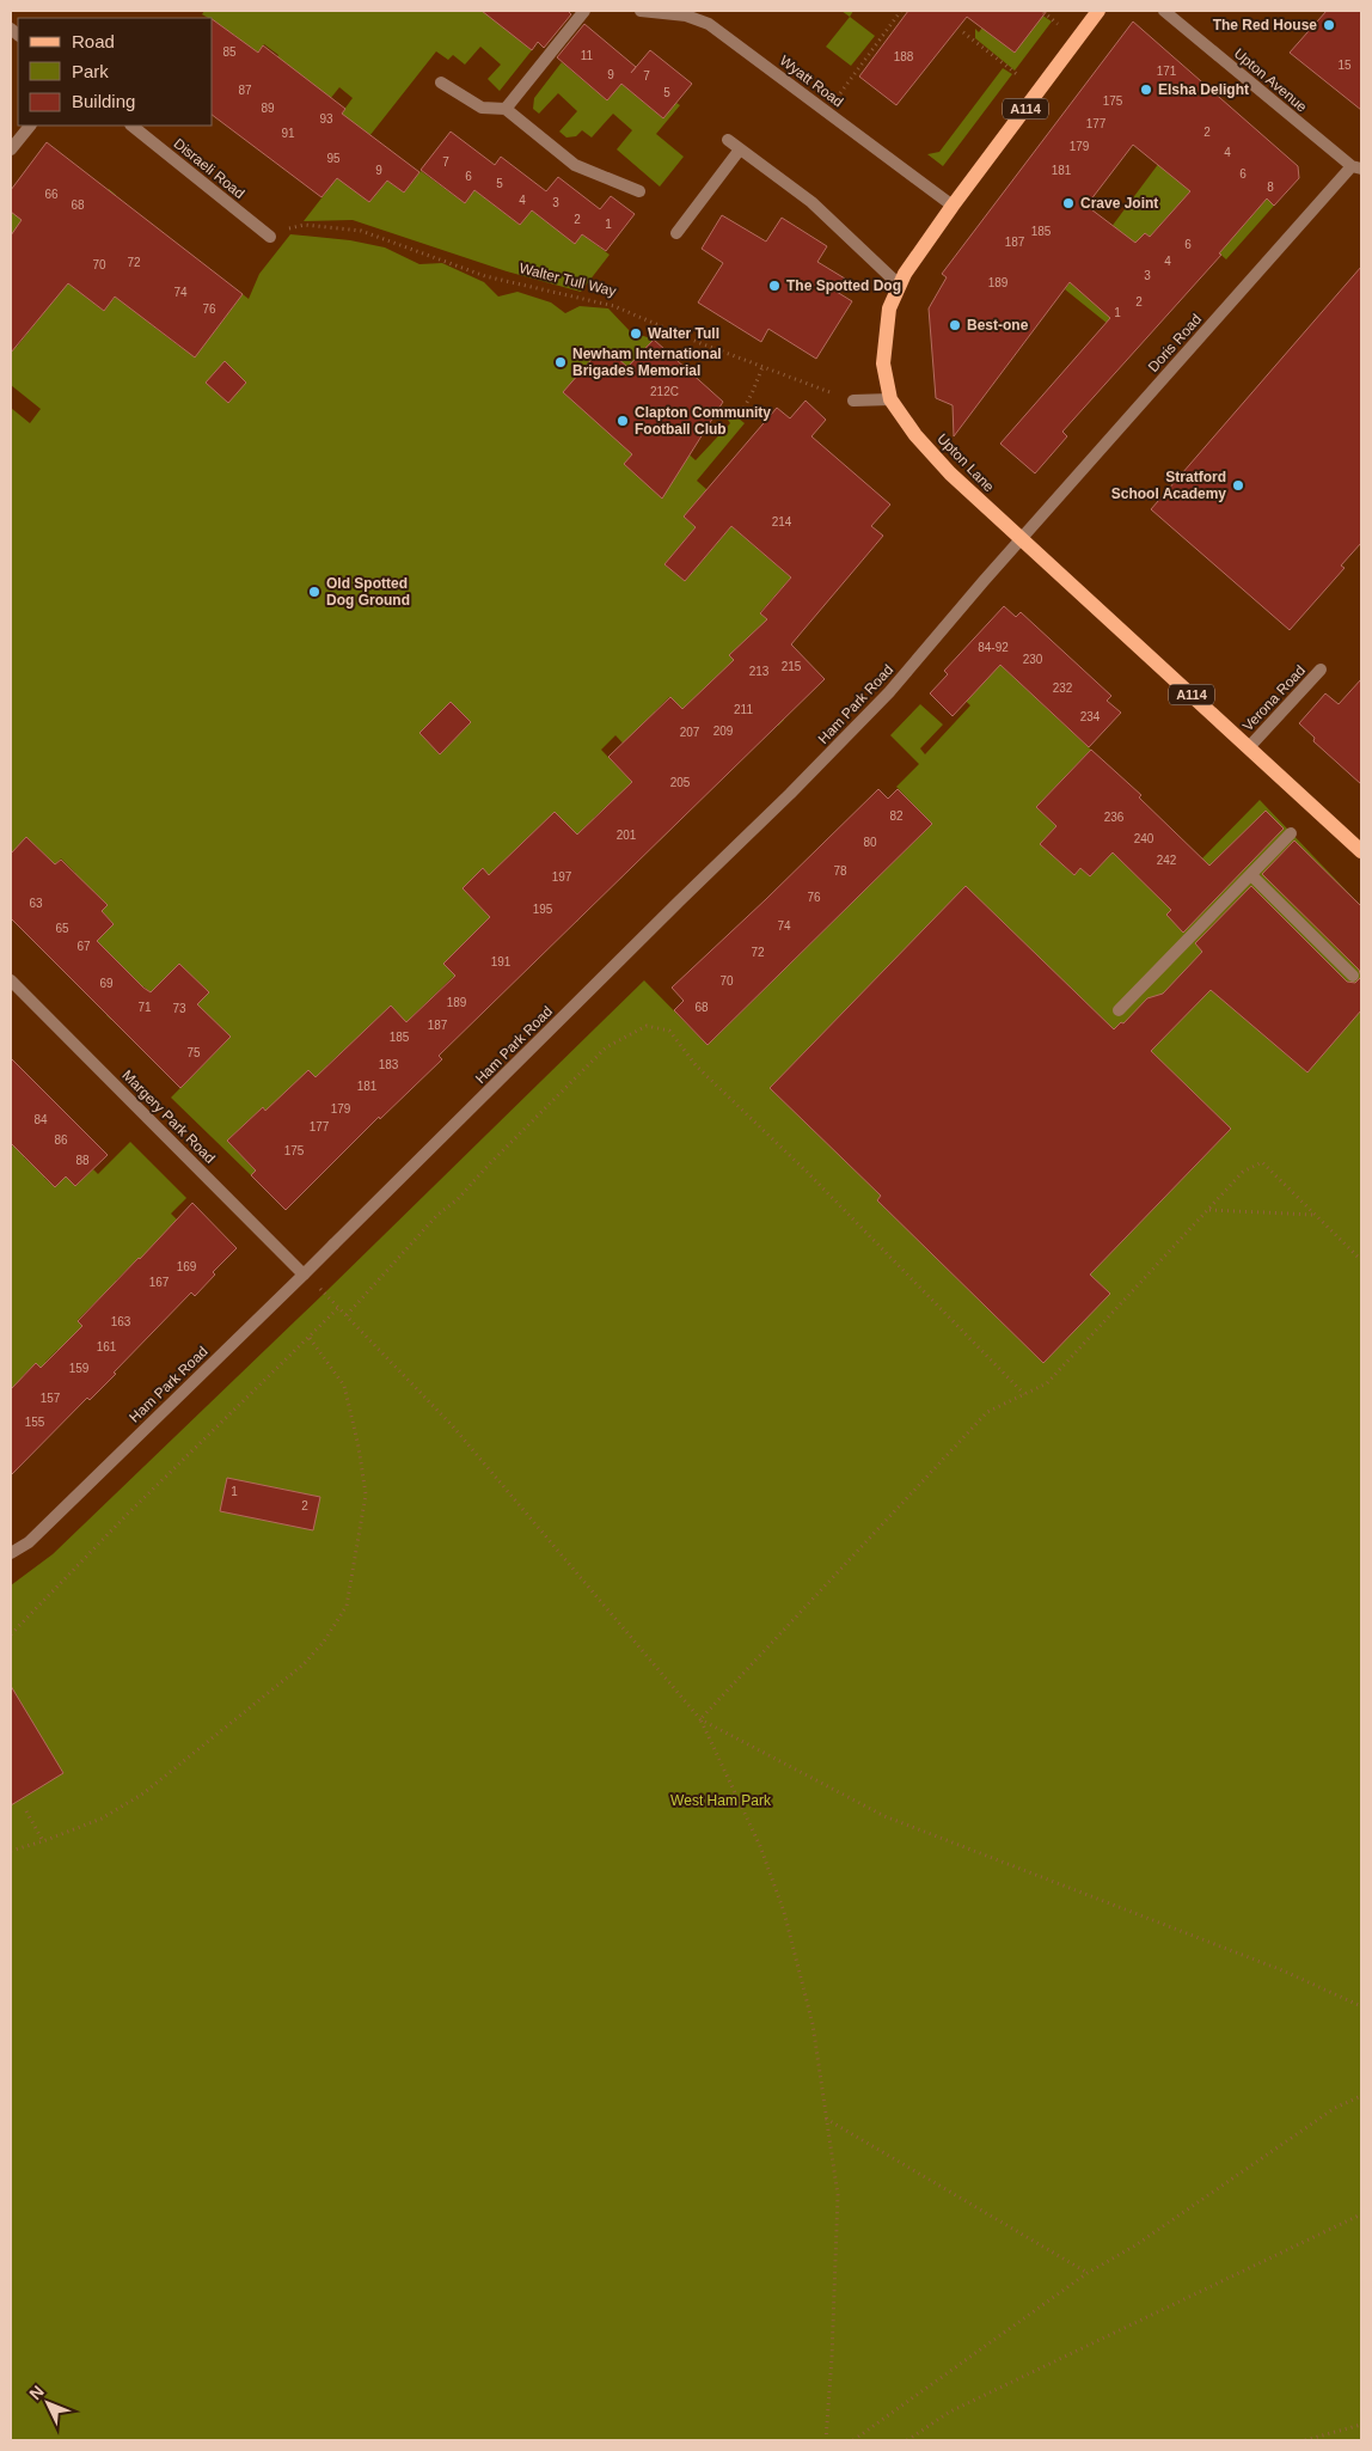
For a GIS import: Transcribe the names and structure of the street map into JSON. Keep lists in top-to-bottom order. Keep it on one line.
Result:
{"streets":{"main road":["A114","Upton Lane"],"street":["Upton Avenue","Wyatt Road","Disraeli Road","Doris Road","Verona Road","Ham Park Road","Margery Park Road"],"path":["Walter Tull Way"]},"crossings":[["Upton Avenue","Doris Road"],["Wyatt Road","Upton Lane"],["Doris Road","Upton Lane"],["Doris Road","Ham Park Road"],["Upton Lane","Verona Road"],["Upton Lane","Ham Park Road"],["Ham Park Road","Margery Park Road"]],"parks":["West Ham Park"],"places":["The Red House","Elsha Delight","Crave Joint","The Spotted Dog","Best-one","Walter Tull","Newham International Brigades Memorial","Clapton Community Football Club","Stratford School Academy","Old Spotted Dog Ground"],"house_numbers":["85","11","188","15","171","9","7","87","5","175","89","93","177","2","91","179","4","95","7","9","181","6","6","5","8","66","4","3","68","2","1","185","187","6","4","72","70","3","189","74","2","76","1","212C","214","84-92","230","215","213","232","211","234","209","207","205","82","236","201","240","80","242","78","197","76","63","195","74","65","67","72","191","70","69","189","71","68","73","187","185","75","183","181","179","84","177","86","175","88","169","167","163","161","159","157","155","1","2"],"legend":["Road","Park","Building"],"north":"top left"}
